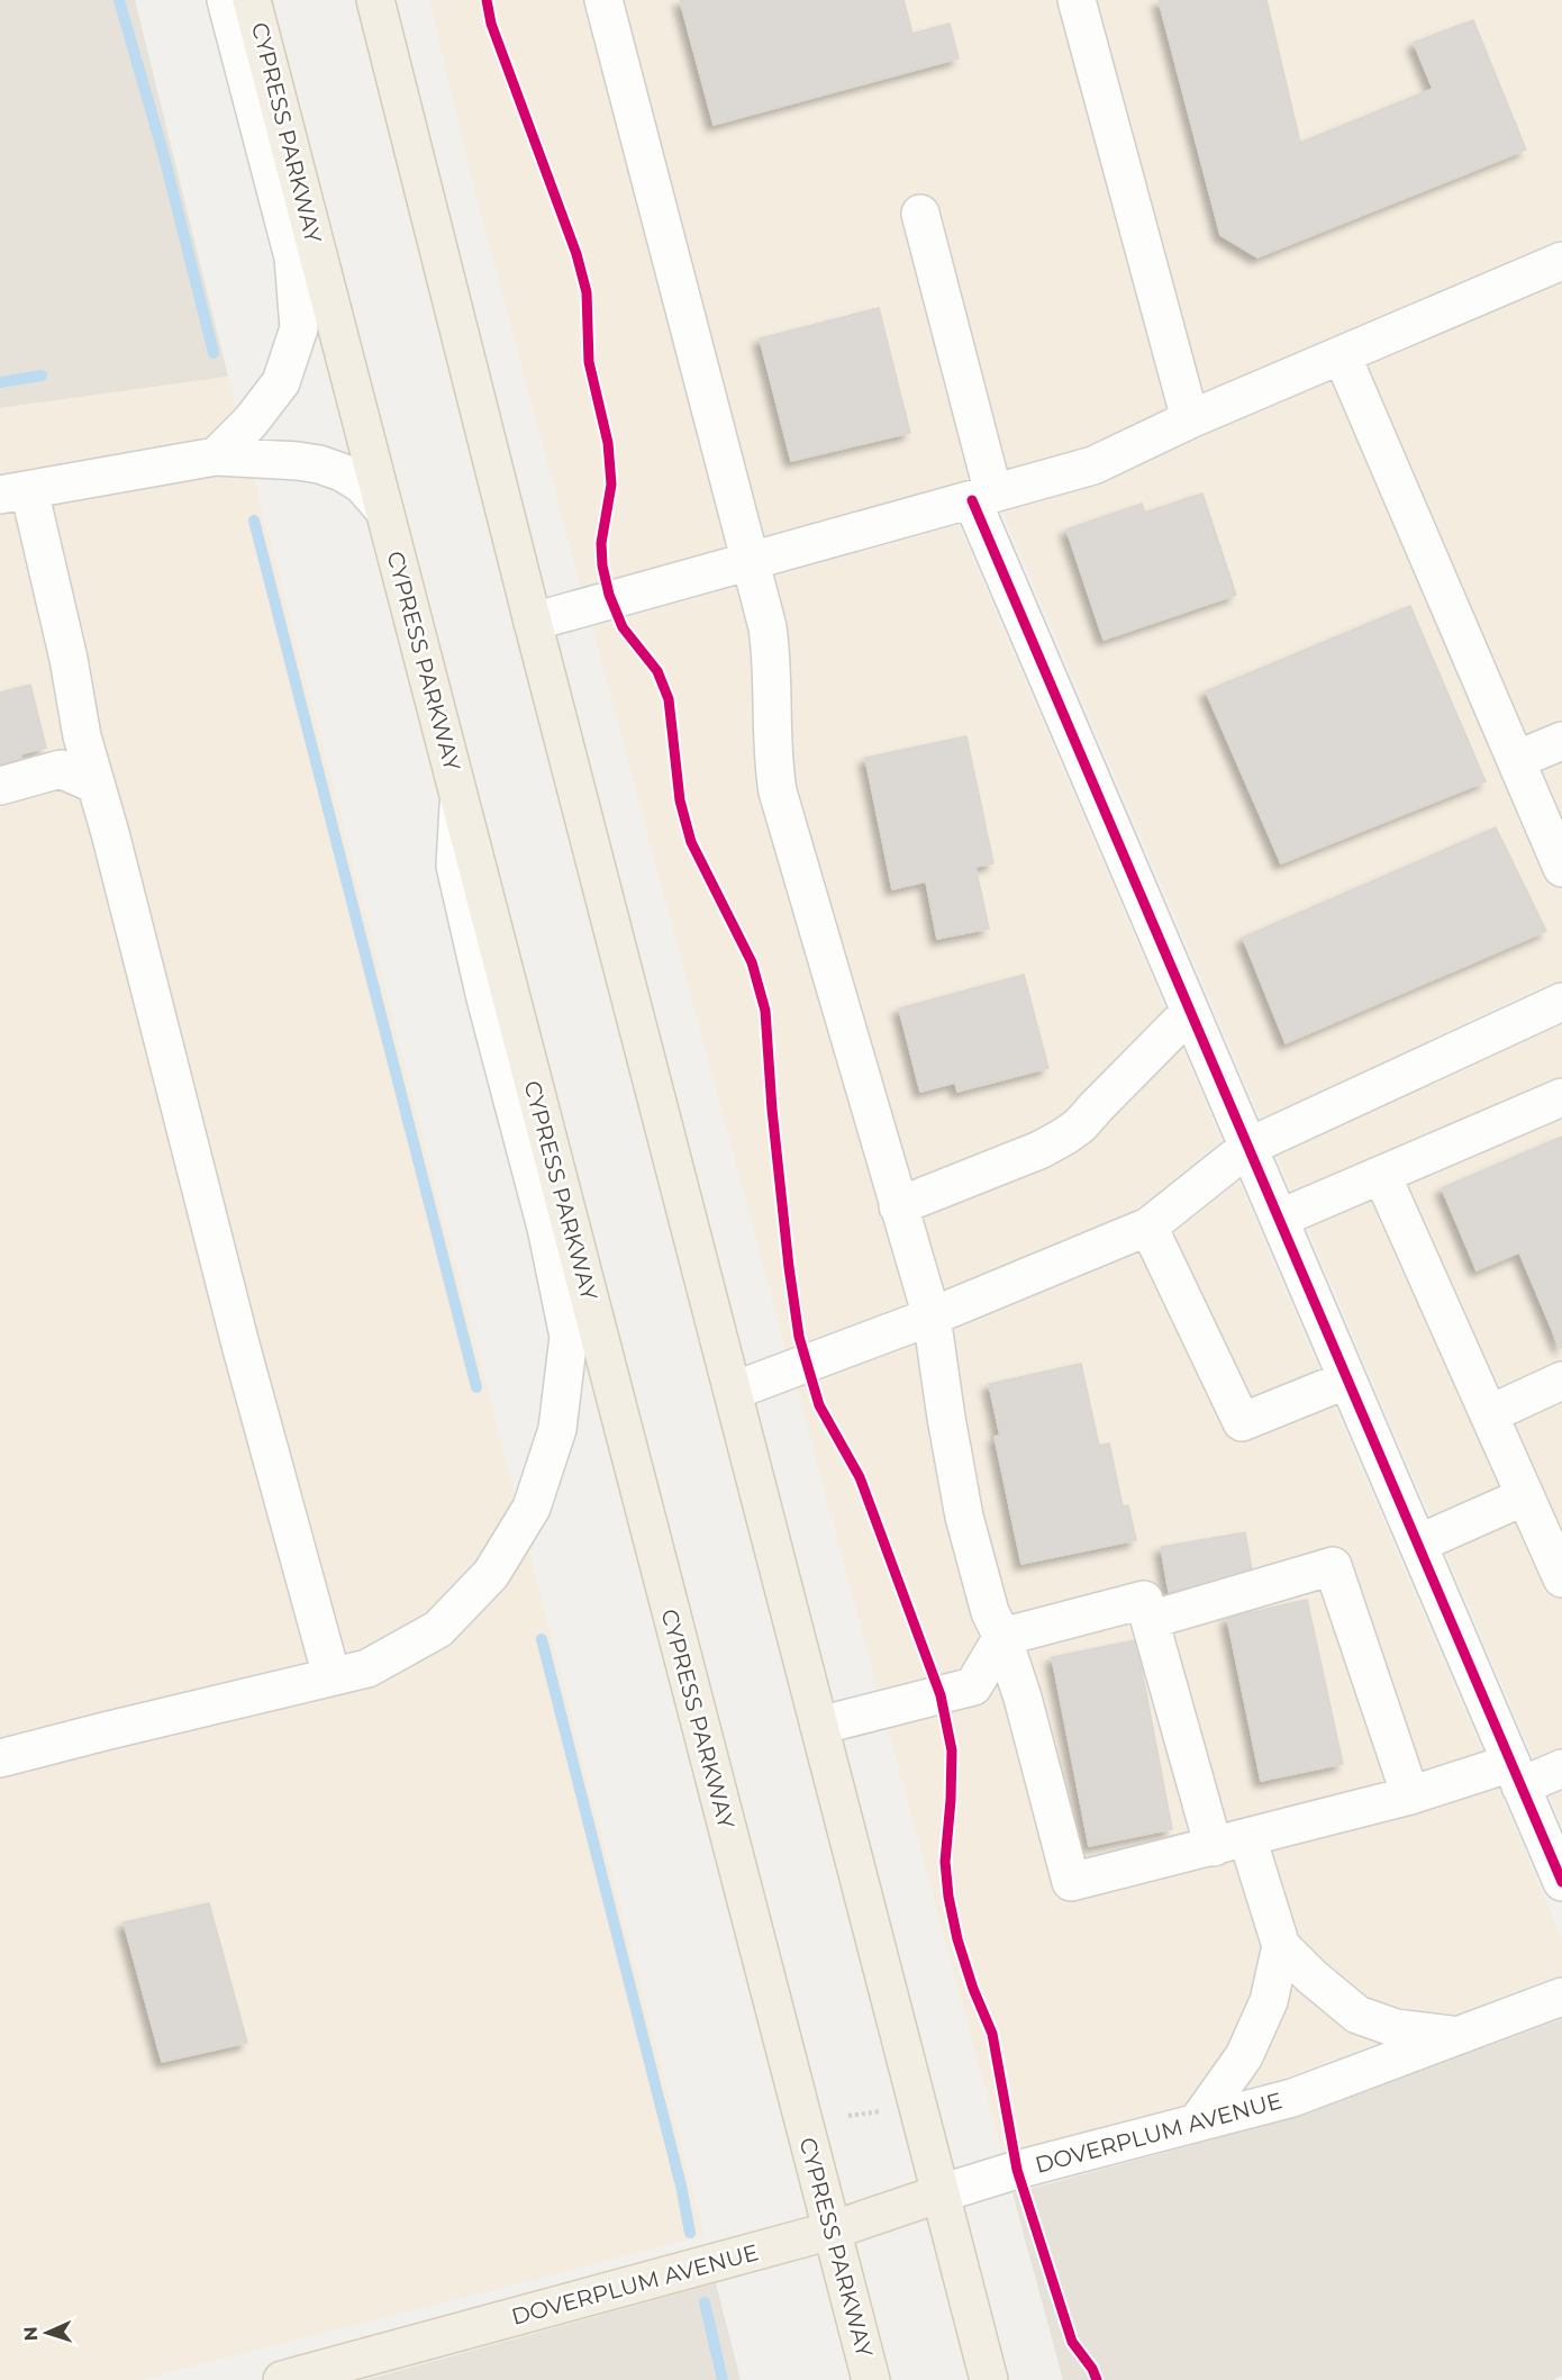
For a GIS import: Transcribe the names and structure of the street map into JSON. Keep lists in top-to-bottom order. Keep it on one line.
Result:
{"streets":{"main road":["CYPRESS PARKWAY","DOVERPLUM AVENUE"]},"crossings":[["CYPRESS PARKWAY","DOVERPLUM AVENUE"]],"north":"left"}
